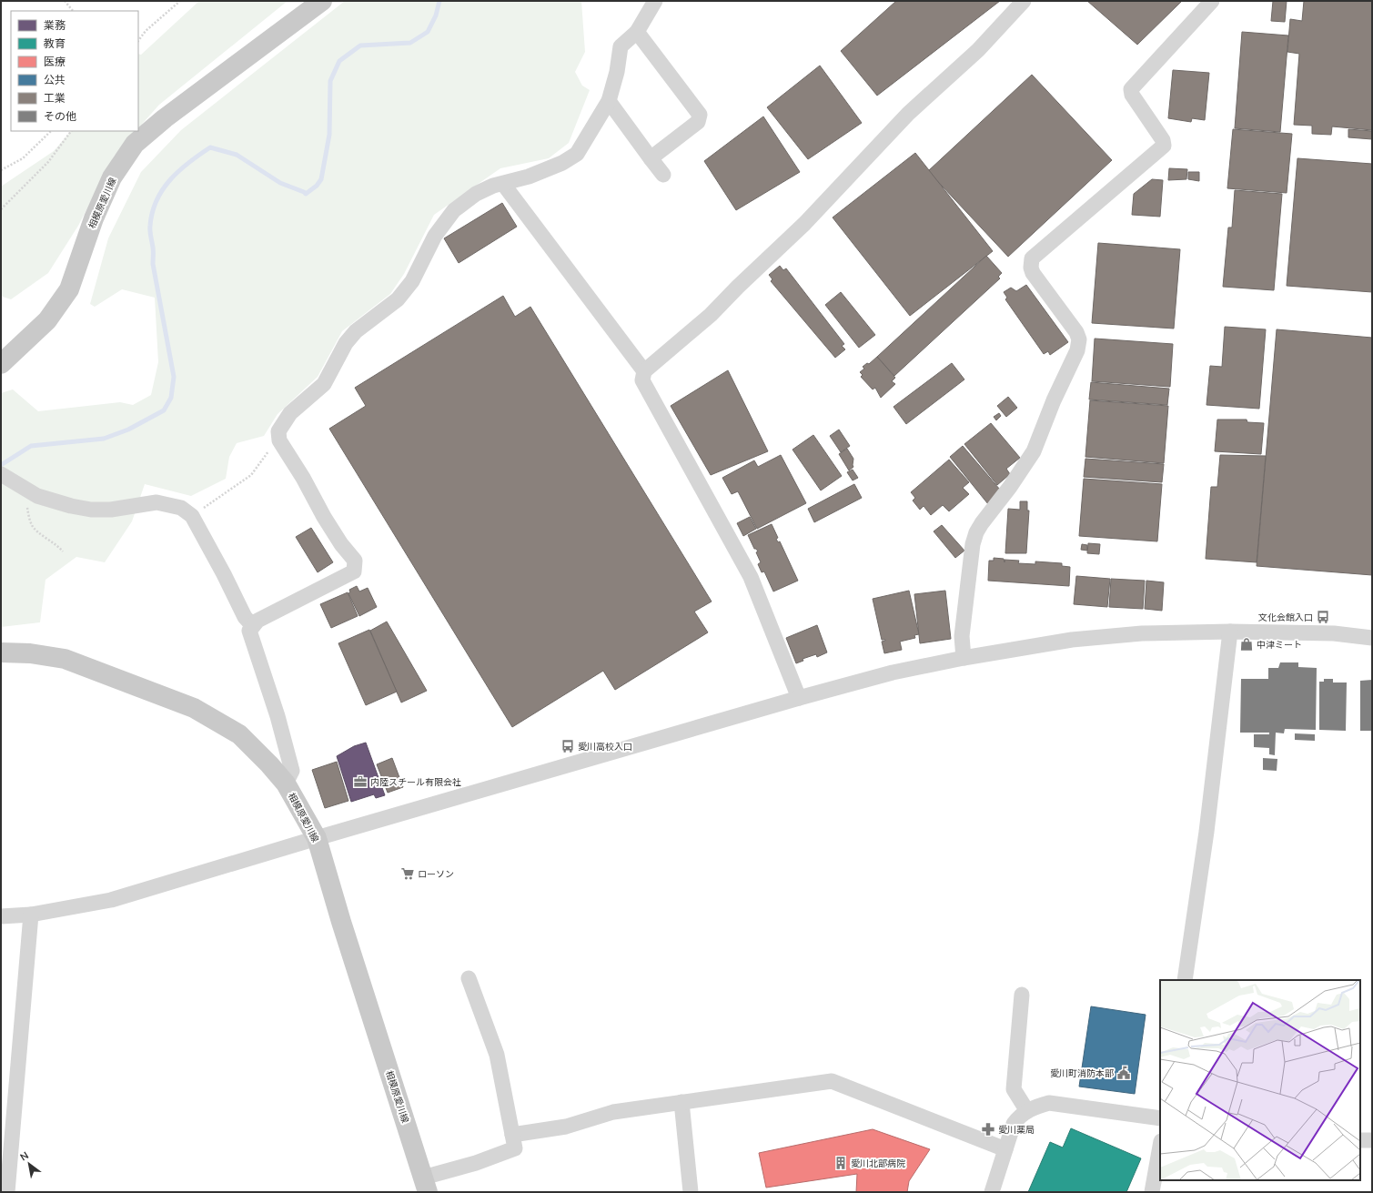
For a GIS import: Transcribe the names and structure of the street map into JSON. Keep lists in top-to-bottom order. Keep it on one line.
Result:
{"streets":{"main road":["相模原愛川線"]},"places":{"bus stop":["文化会館入口","愛川高校入口"],"shop":["中津ミート"],"office":["内陸スチール有限会社"],"supermarket":["ローソン"],"public building":["愛川町消防本部"],"pharmacy":["愛川薬局"],"building":["愛川北部病院"]},"legend":["業務","教育","医療","公共","工業","その他"],"north":"top left"}
